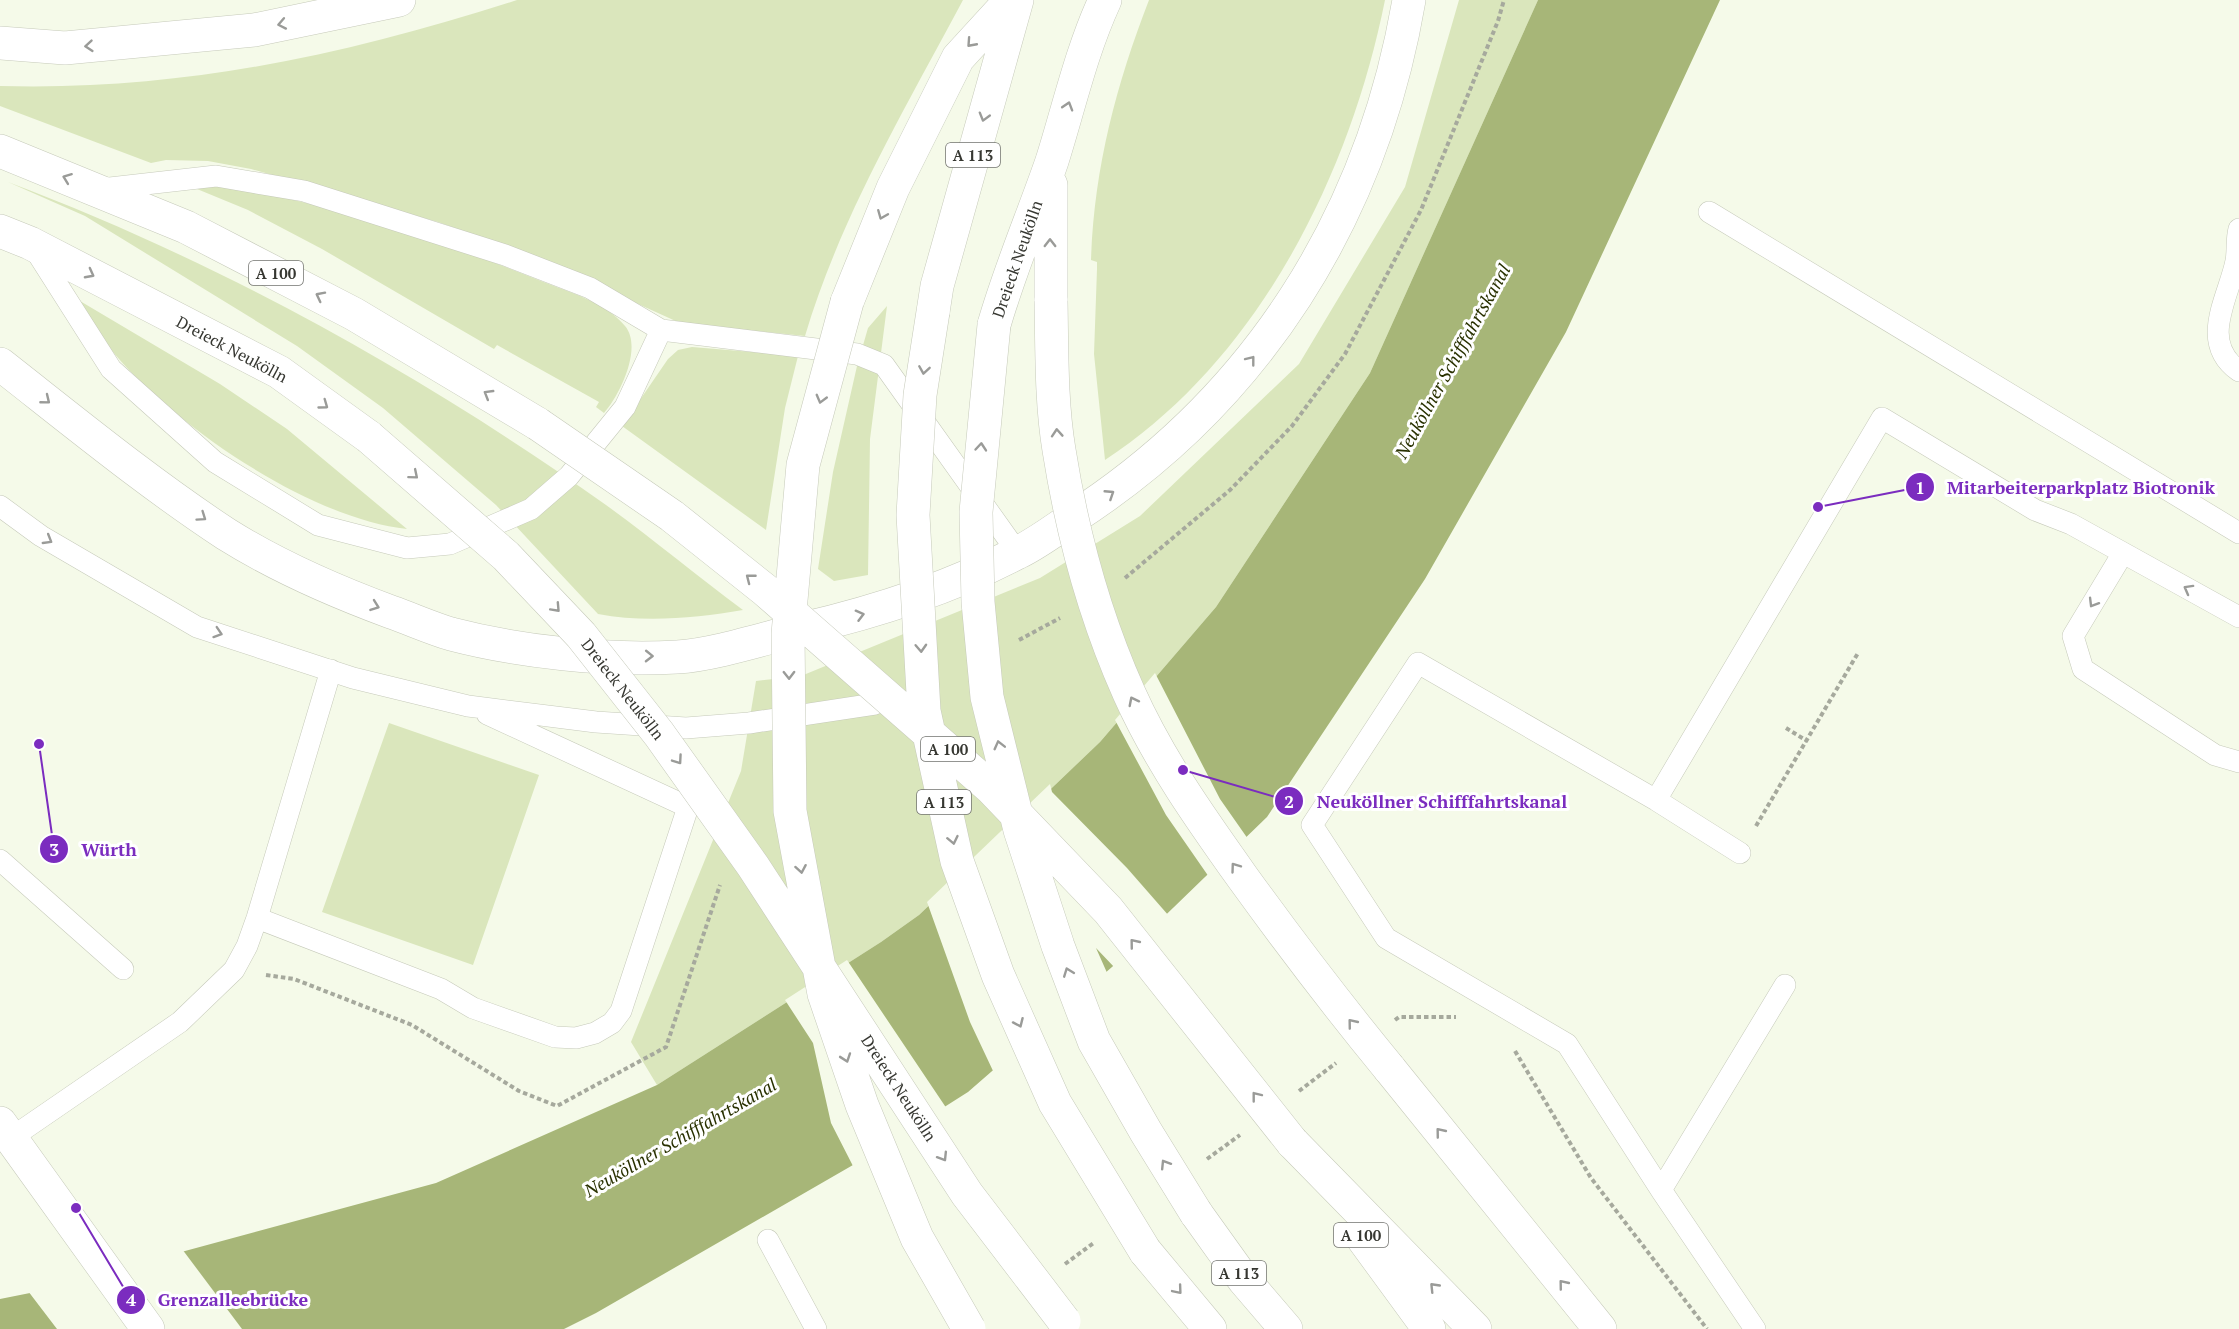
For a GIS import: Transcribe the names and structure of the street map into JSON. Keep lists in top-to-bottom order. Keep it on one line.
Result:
{"streets":{"main road":["A 113","Dreieck Neukölln","A 100"]},"water":["Neuköllner Schifffahrtskanal"],"places":["Mitarbeiterparkplatz Biotronik","Würth","Neuköllner Schifffahrtskanal","Grenzalleebrücke"]}
